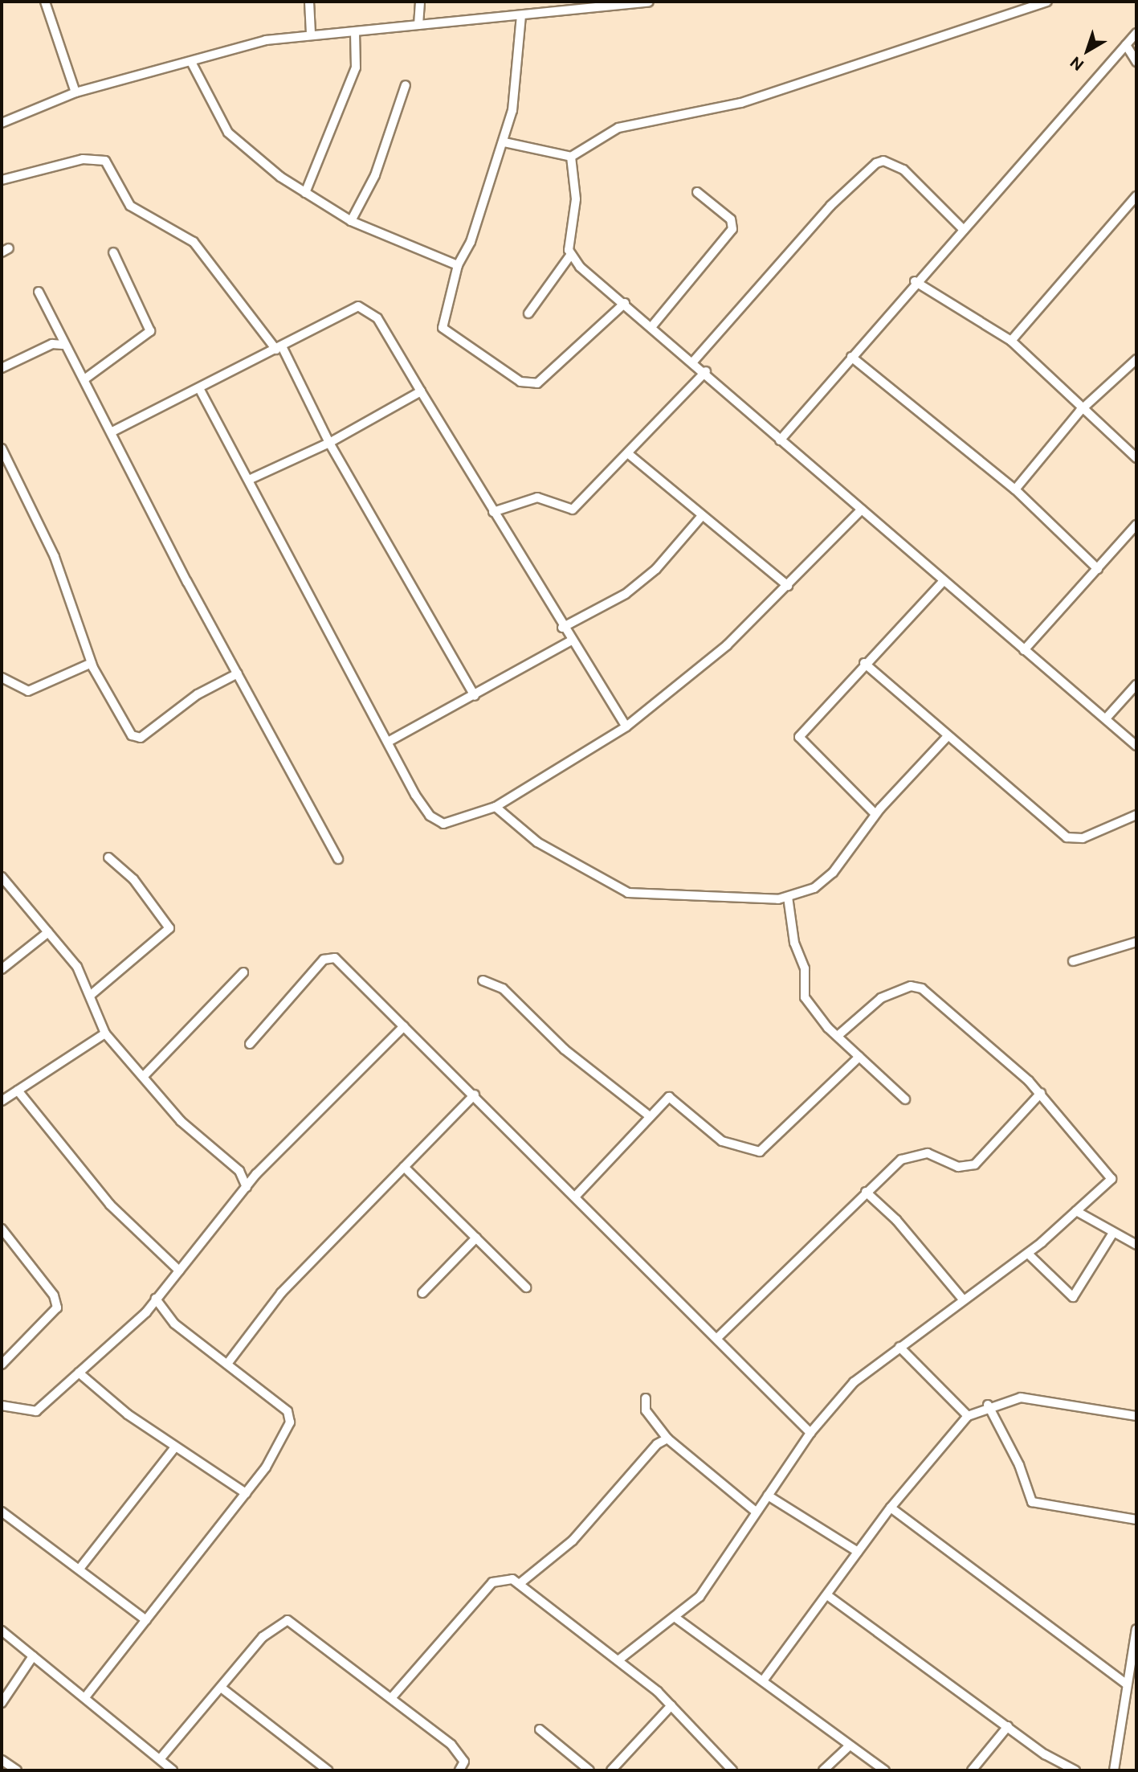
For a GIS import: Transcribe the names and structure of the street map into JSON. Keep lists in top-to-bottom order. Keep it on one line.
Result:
{"north":"bottom left"}
